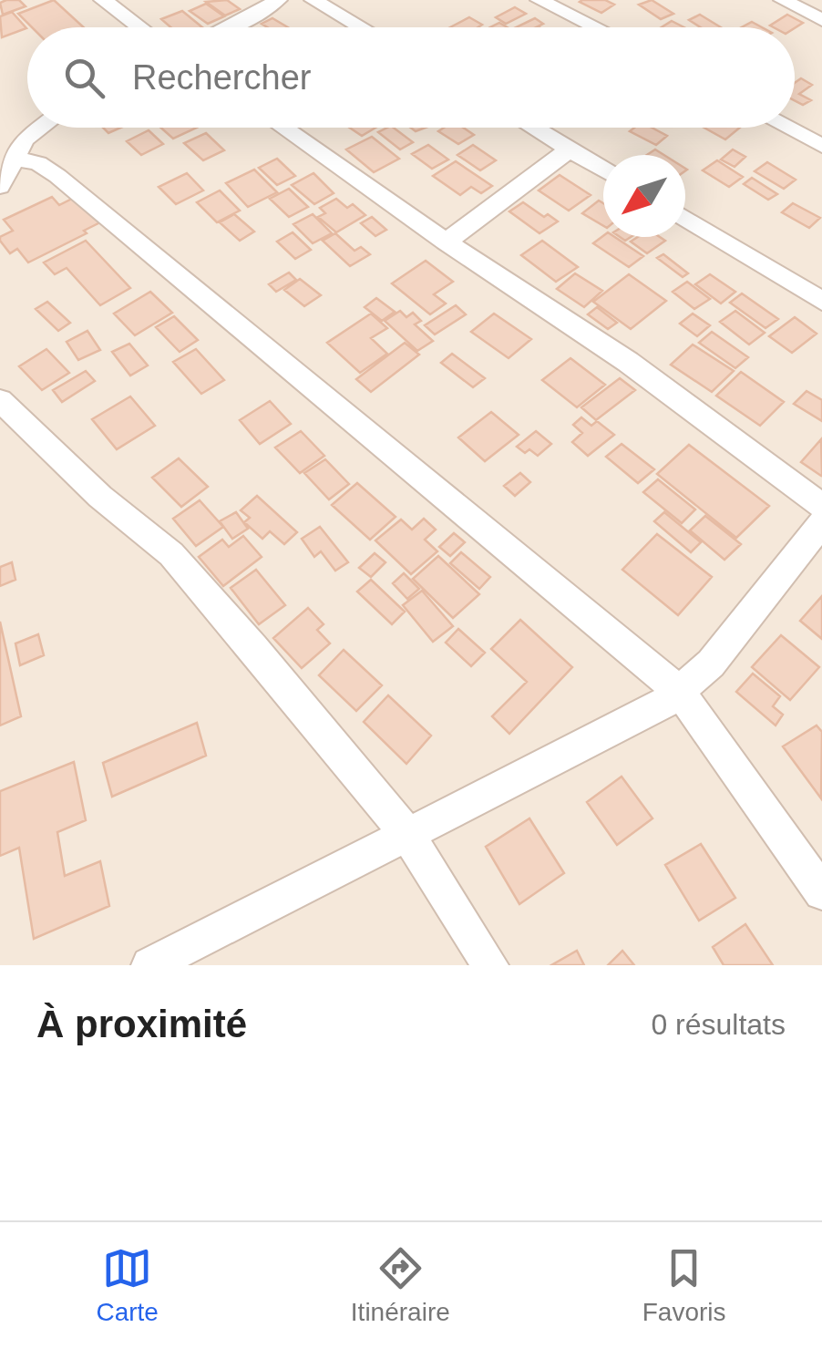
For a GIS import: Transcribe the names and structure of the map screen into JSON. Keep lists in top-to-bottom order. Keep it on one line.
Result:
{"north":"bottom left","page":{"search":"Rechercher","heading":["À proximité","0 résultats"],"nav":["Carte","Itinéraire","Favoris"]}}
